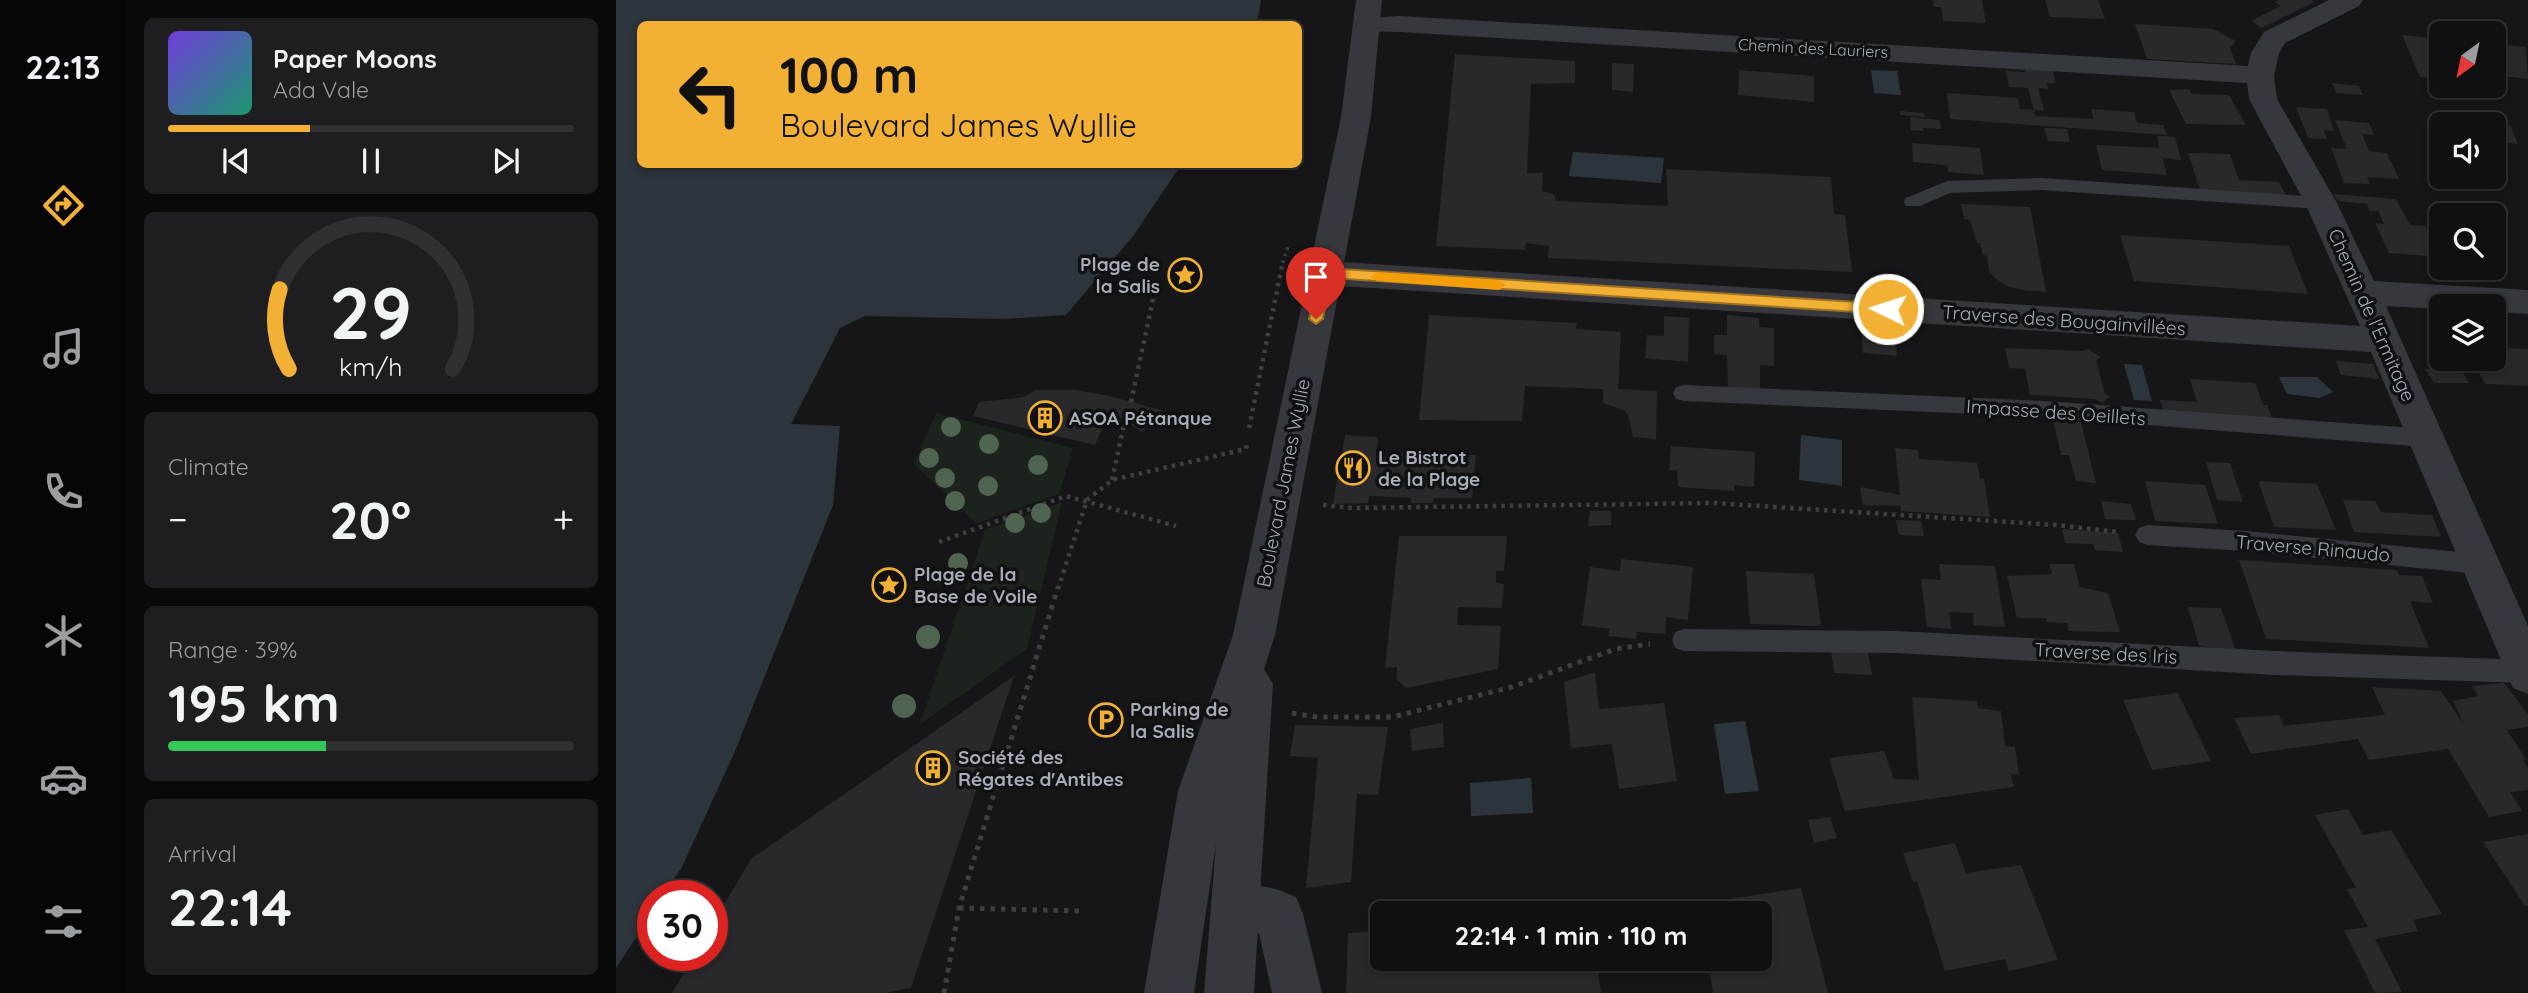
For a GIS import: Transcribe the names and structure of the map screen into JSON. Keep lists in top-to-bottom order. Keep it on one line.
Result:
{"streets":{"street":["Chemin des Lauriers","Chemin de l'Ermitage","Traverse des Bougainvillées","Boulevard James Wyllie"],"lane":["Impasse des Oeillets","Traverse Rinaudo","Traverse des Iris"]},"crossings":[["Chemin des Lauriers","Chemin de l'Ermitage"],["Chemin des Lauriers","Boulevard James Wyllie"],["Chemin de l'Ermitage","Traverse des Bougainvillées"],["Chemin de l'Ermitage","Impasse des Oeillets"],["Chemin de l'Ermitage","Traverse Rinaudo"],["Chemin de l'Ermitage","Traverse des Iris"],["Traverse des Bougainvillées","Boulevard James Wyllie"]],"places":{"place":["Plage de la Salis","Plage de la Base de Voile"],"building":["ASOA Pétanque","Société des Régates d'Antibes"],"restaurant":["Le Bistrot de la Plage"],"parking":["Parking de la Salis"]},"north":"bottom left","page":{"tabs":"22:13","turn":["100 m","Boulevard James Wyllie"],"song":["Paper Moons","Ada Vale"],"tile":["Climate",["Range · 39%","195 km"],["Arrival","22:14"]],"heat":["−","20°","+"],"limit":"30","trip":"22:14 · 1 min · 110 m","gauge":["29","km/h"]}}
